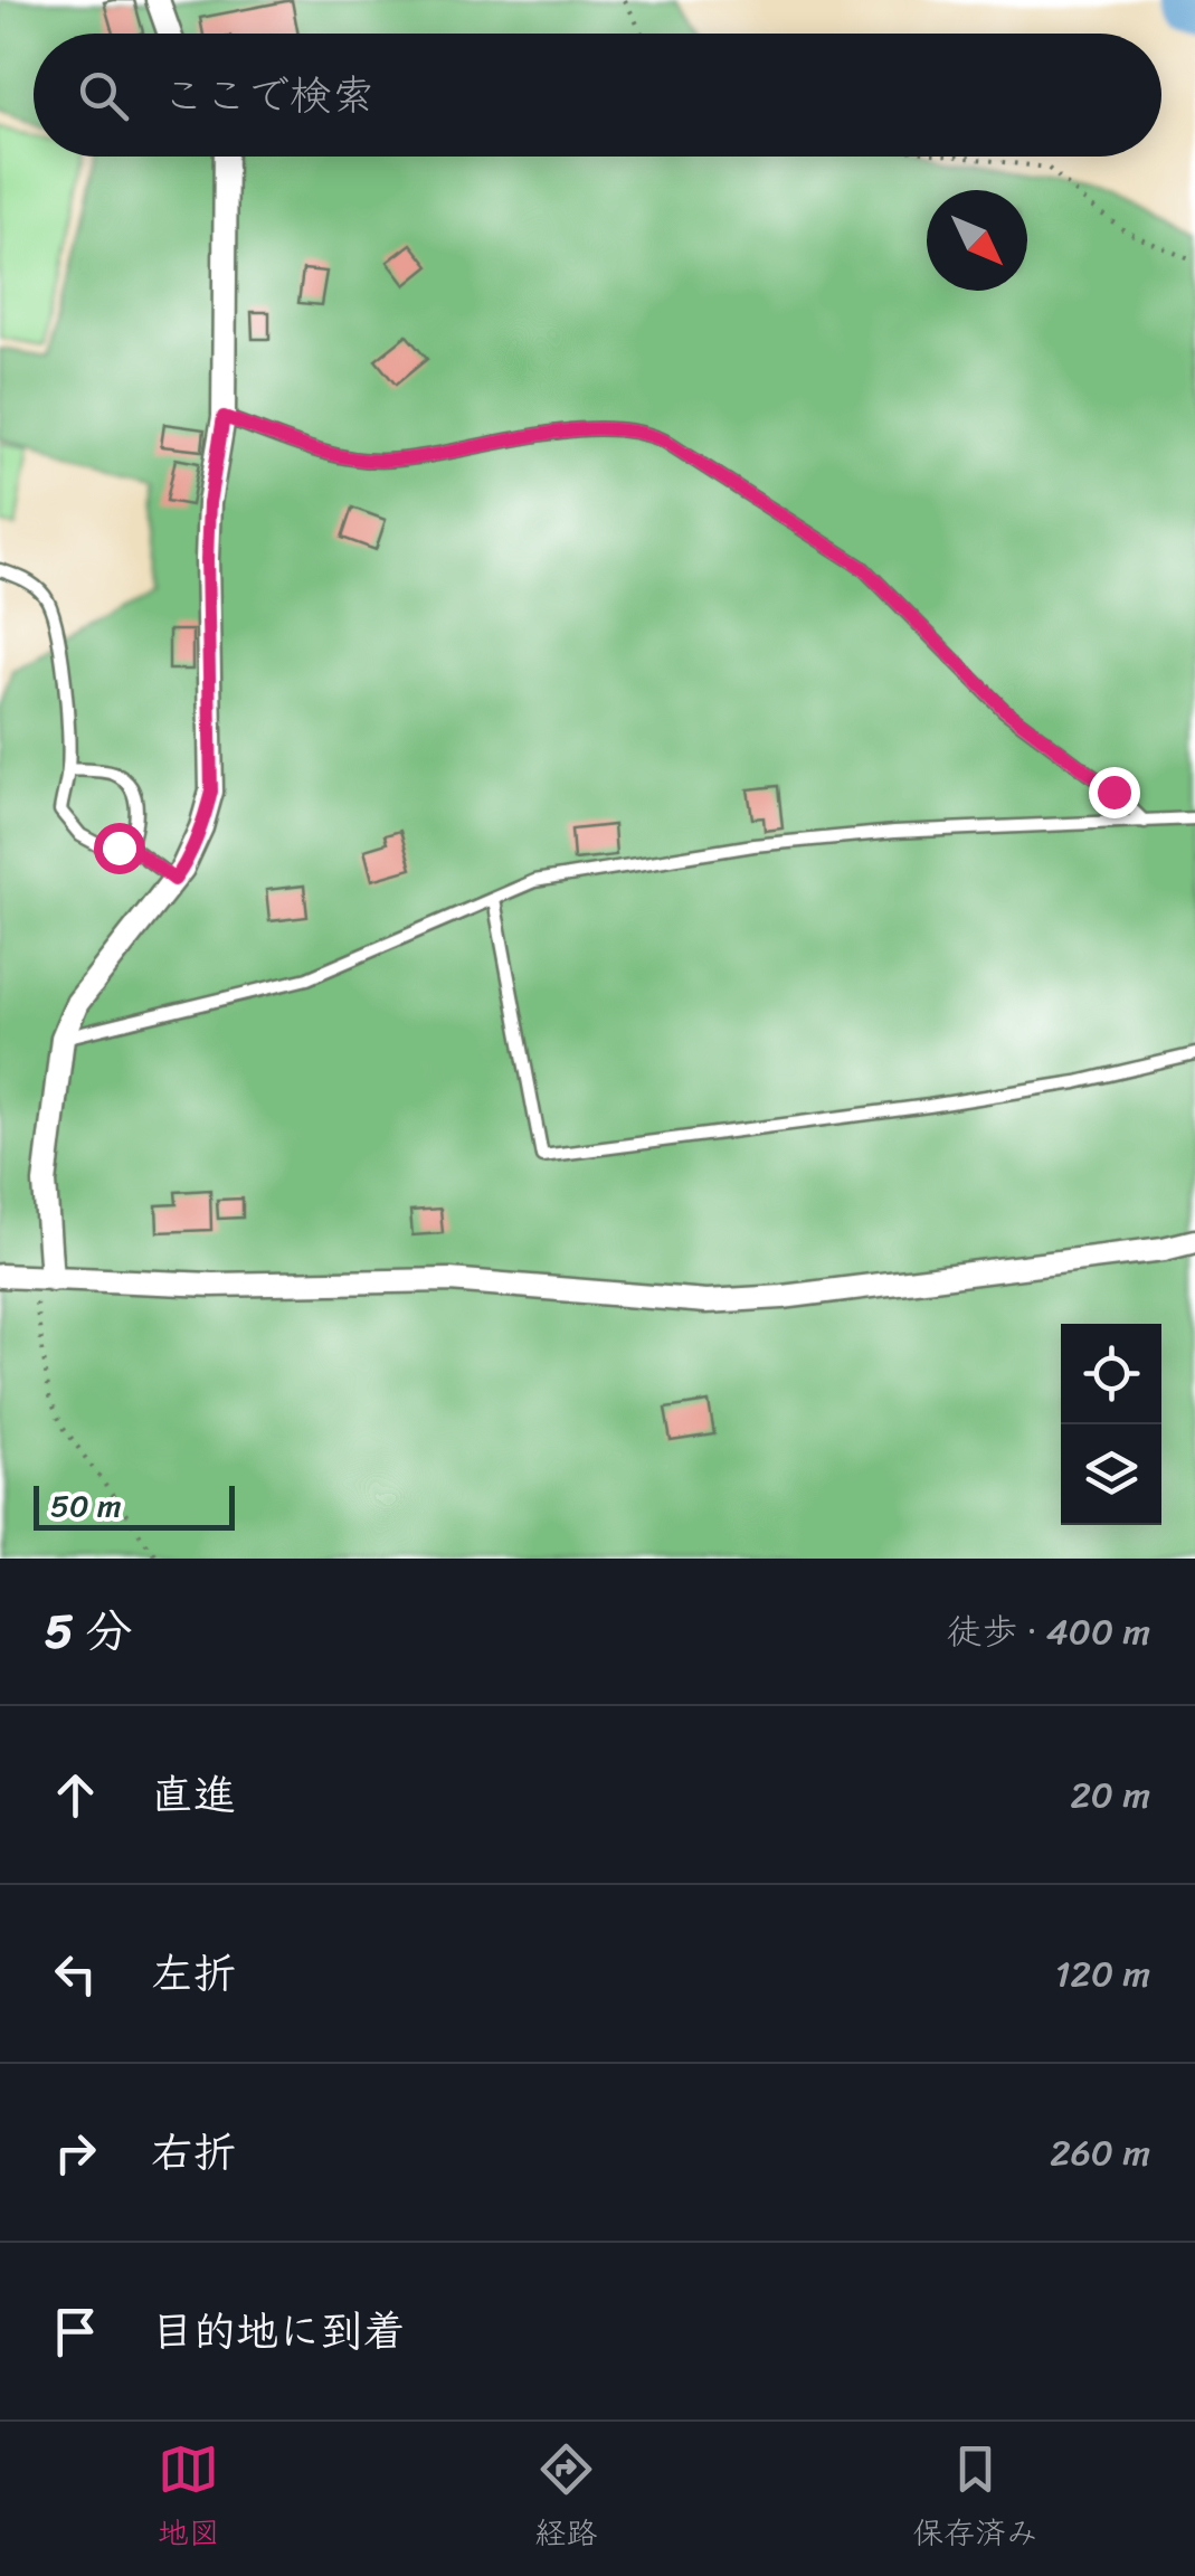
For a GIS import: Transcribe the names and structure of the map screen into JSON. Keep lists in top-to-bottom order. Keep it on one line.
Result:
{"scale_bar":"50 m","north":"bottom right","page":{"search":"ここで検索","scale":"50 m","heading":["5 分","徒歩 · 400 m"],"list":[["直進","20 m"],["左折","120 m"],["右折","260 m"],"目的地に到着"],"nav":["地図","経路","保存済み"]}}
